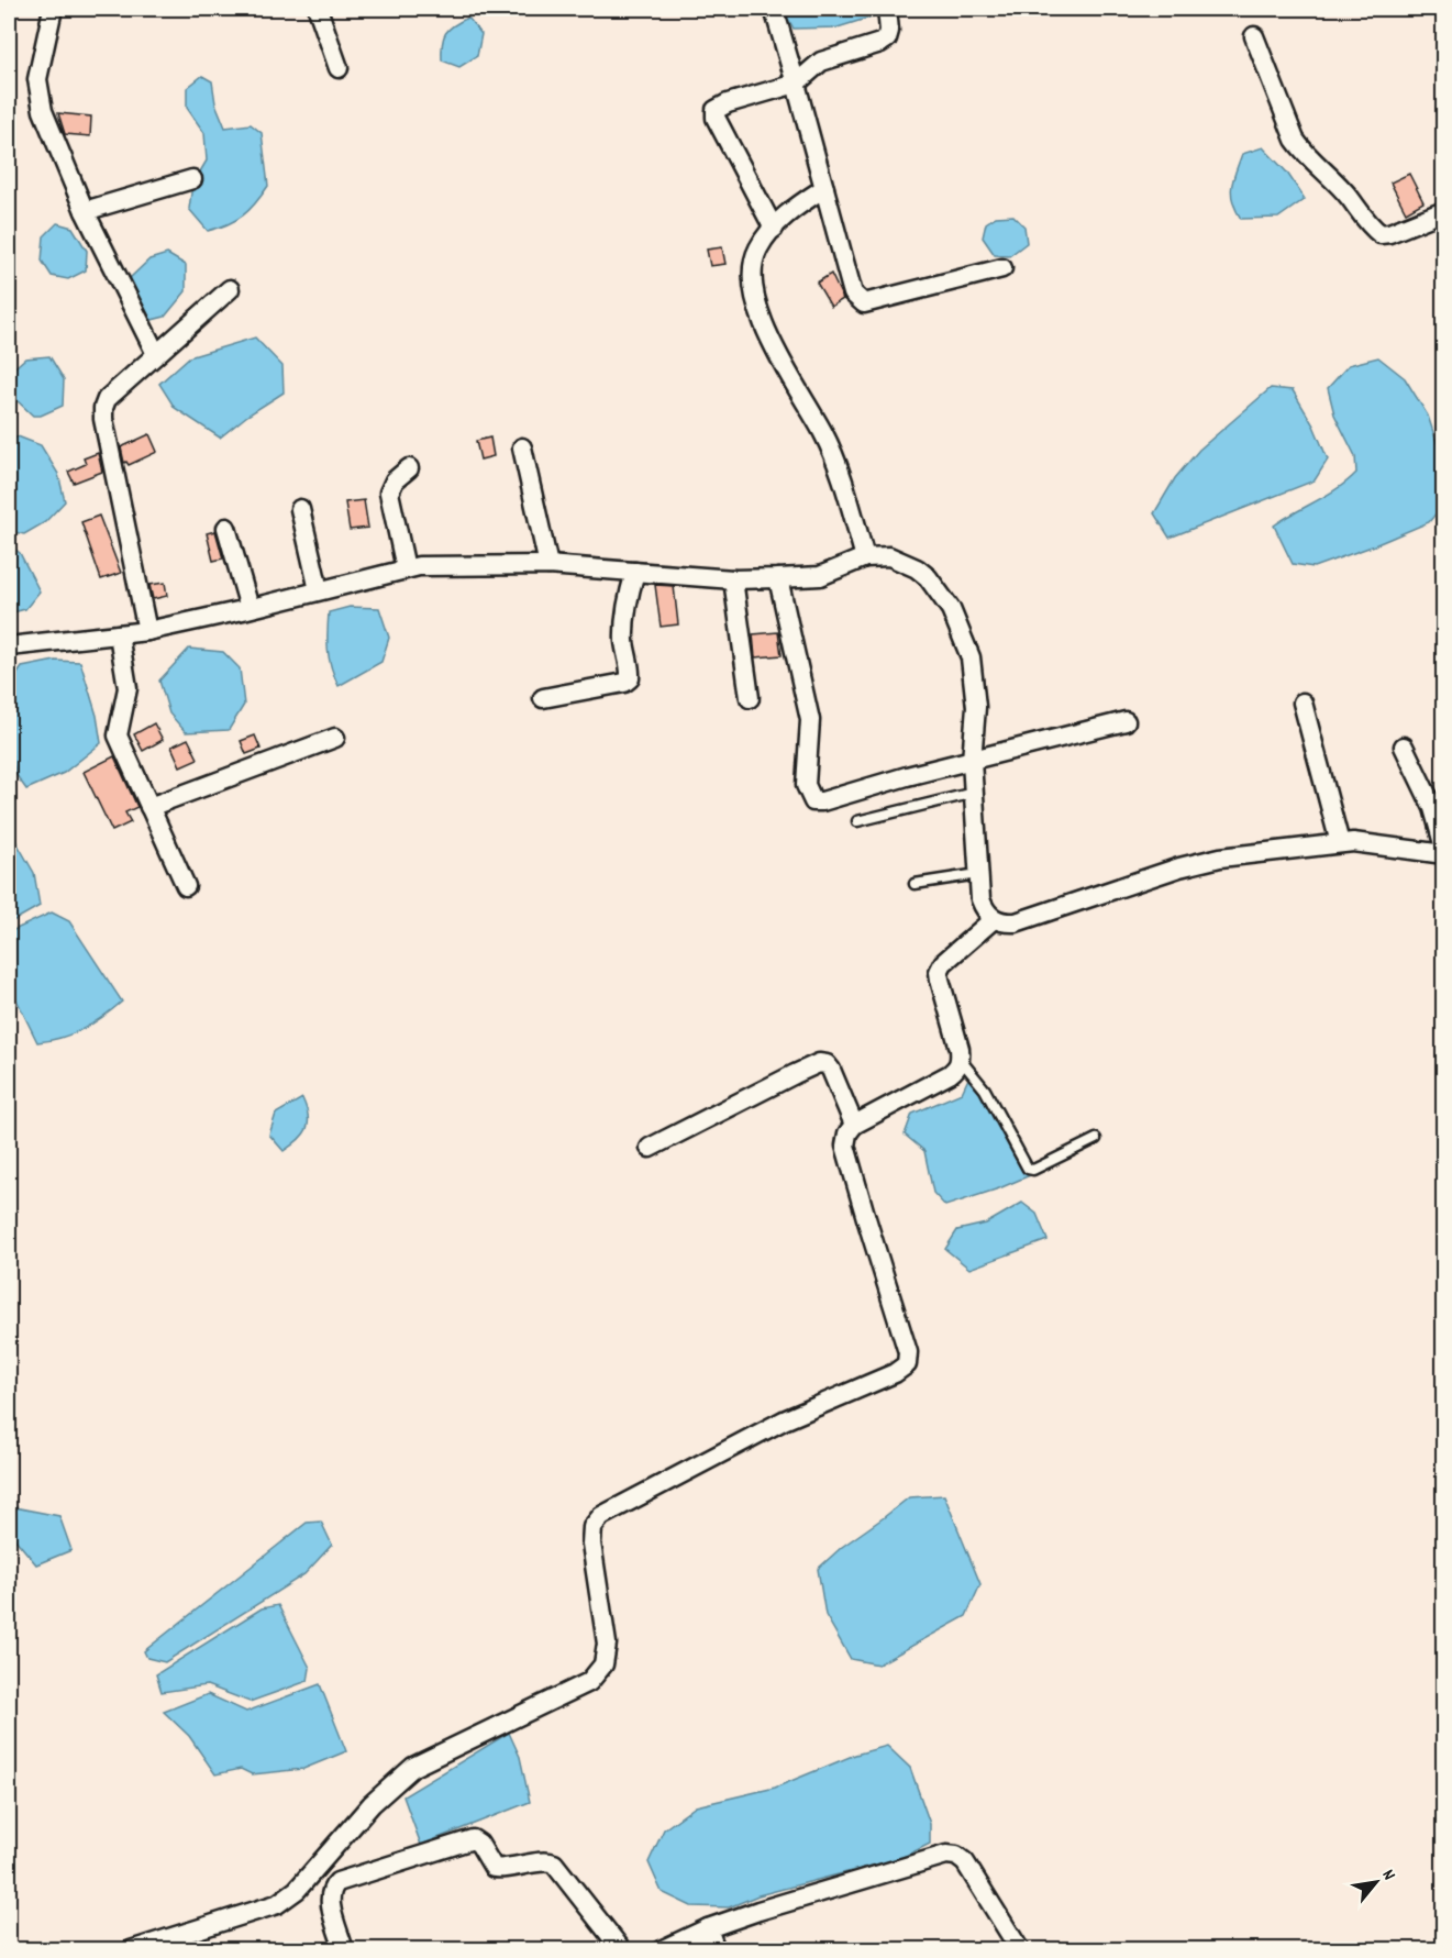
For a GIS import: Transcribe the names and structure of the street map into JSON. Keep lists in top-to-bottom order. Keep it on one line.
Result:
{"north":"top right"}
